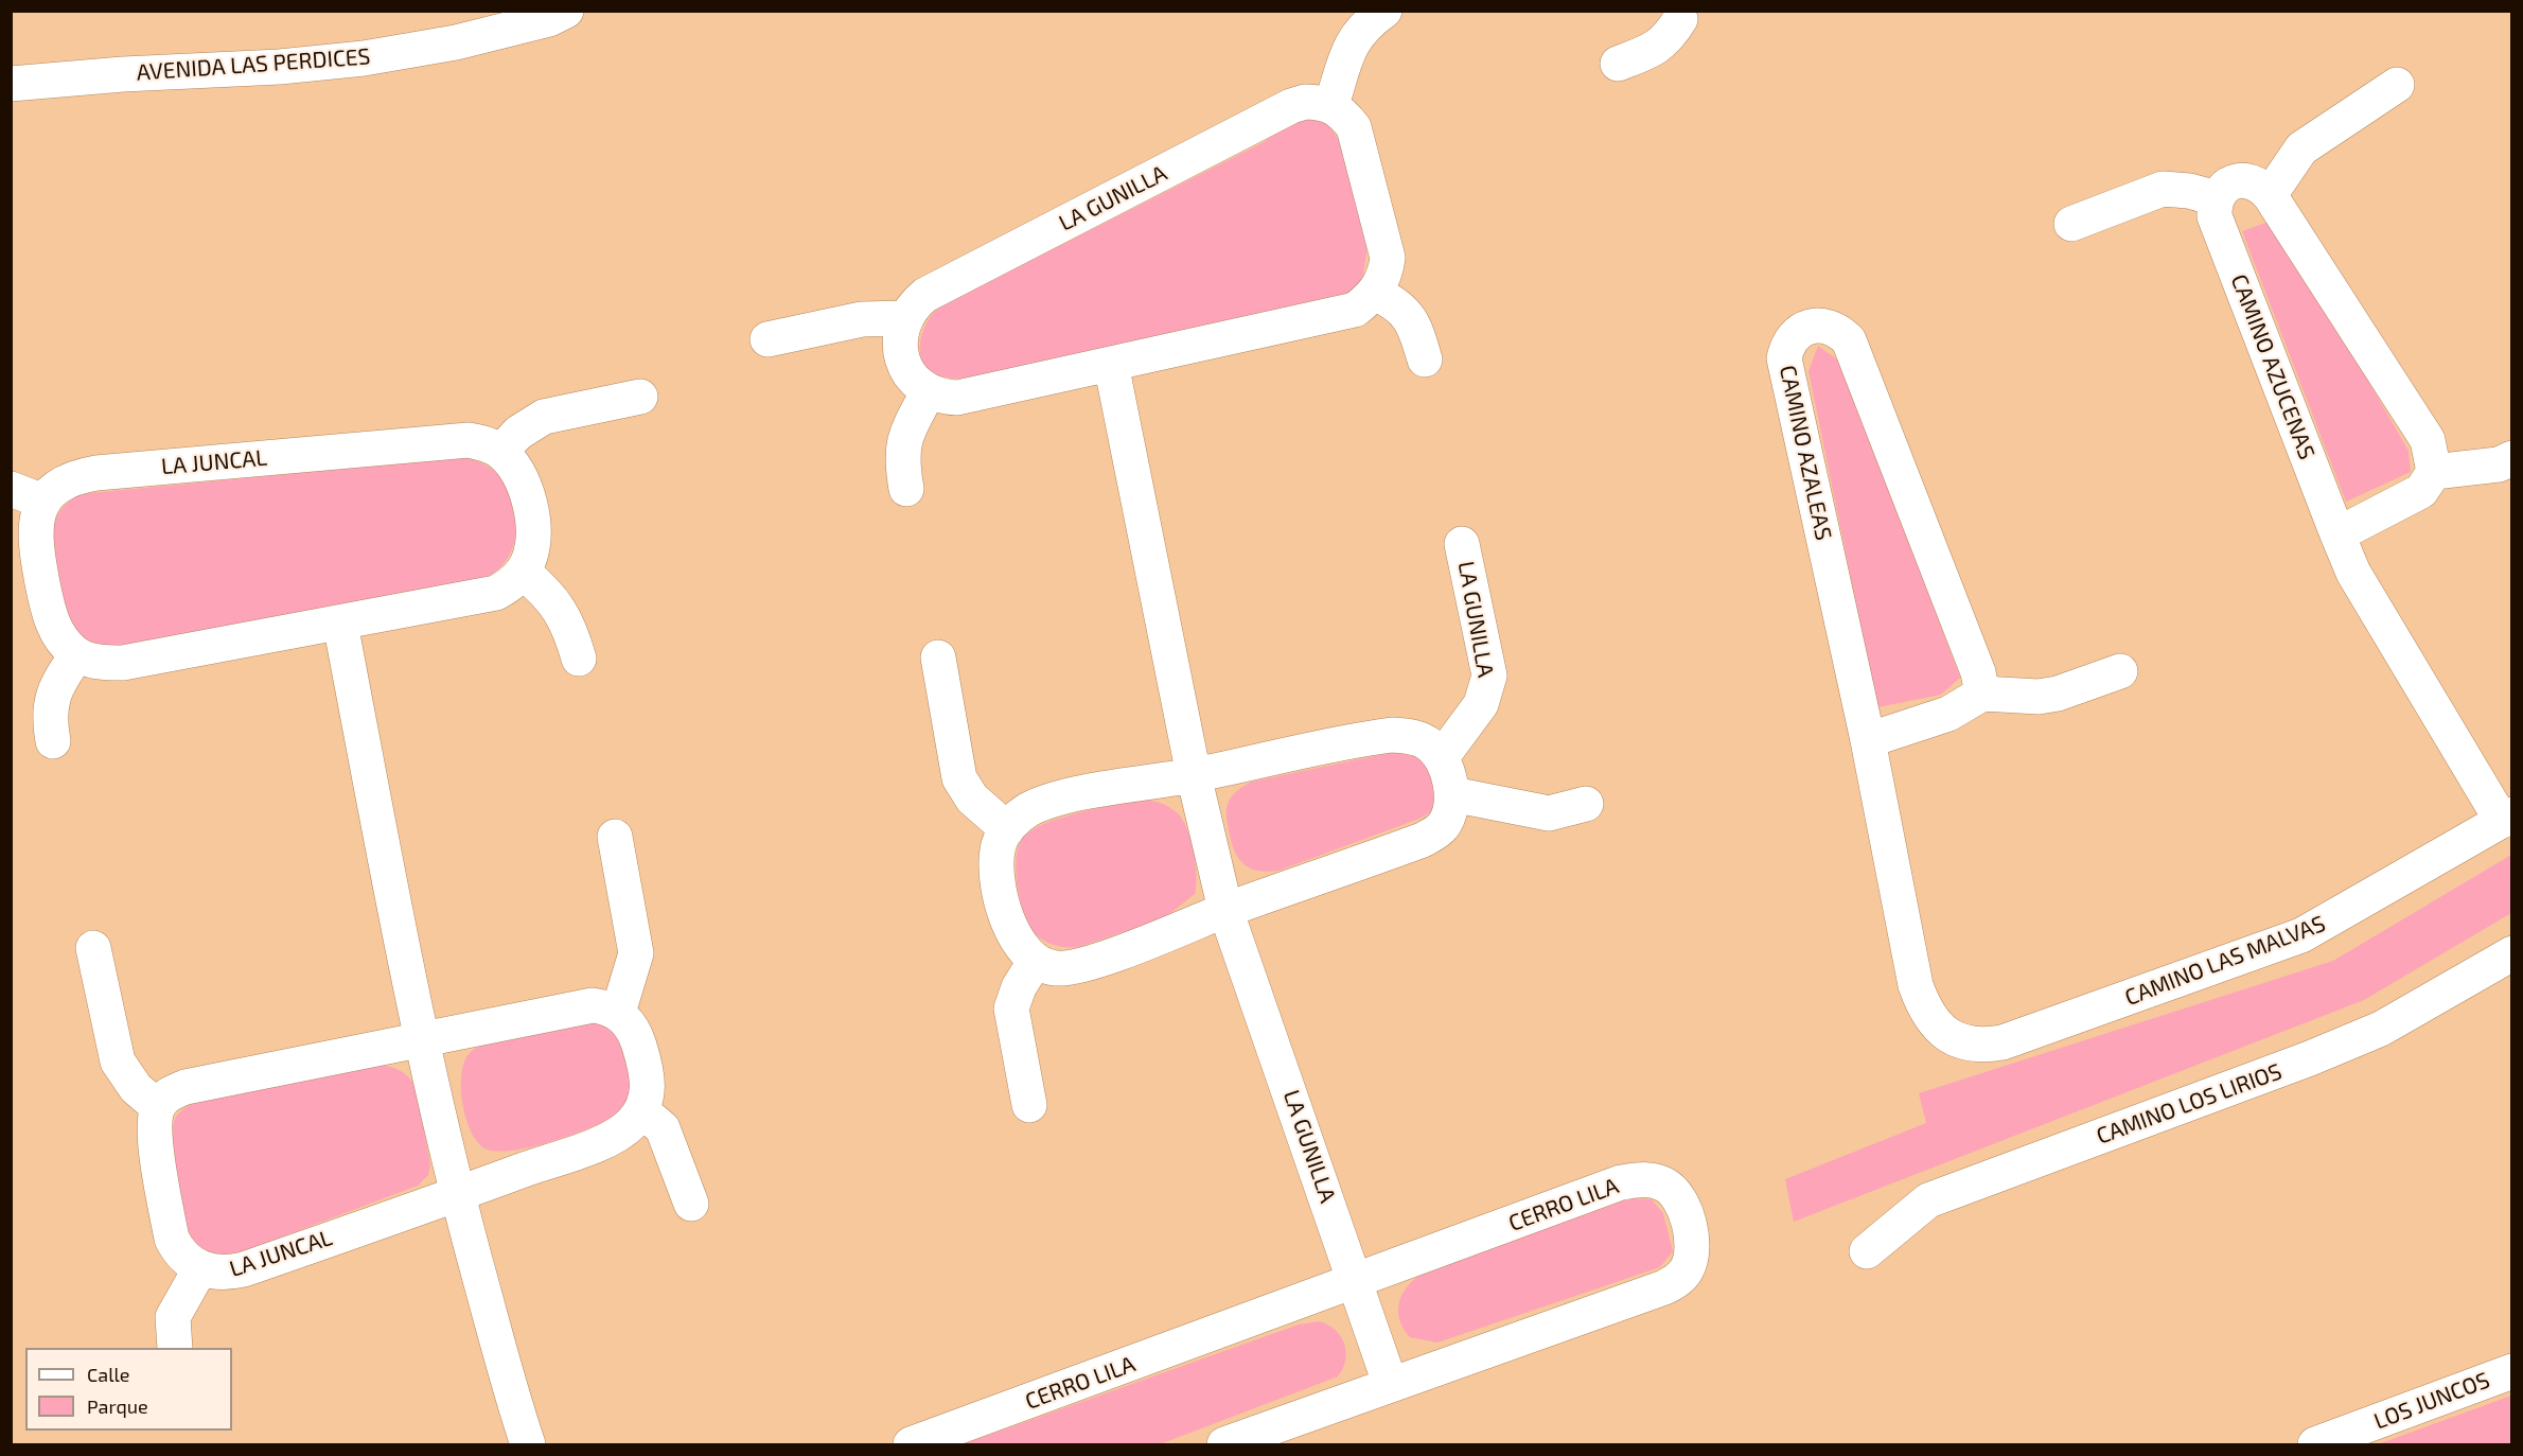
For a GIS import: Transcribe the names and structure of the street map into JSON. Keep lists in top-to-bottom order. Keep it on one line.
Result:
{"streets":{"street":["AVENIDA LAS PERDICES","LA GUNILLA","CAMINO AZUCENAS","CAMINO AZALEAS","LA JUNCAL","CAMINO LAS MALVAS","CAMINO LOS LIRIOS","CERRO LILA","LOS JUNCOS"]},"crossings":[["LA GUNILLA","CERRO LILA"],["CAMINO AZUCENAS","CAMINO LAS MALVAS"],["CAMINO AZALEAS","CAMINO LAS MALVAS"]],"legend":["Calle","Parque"]}
